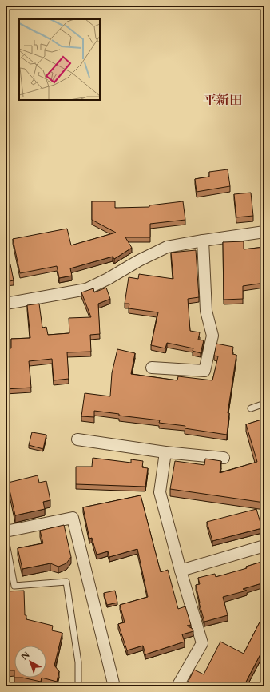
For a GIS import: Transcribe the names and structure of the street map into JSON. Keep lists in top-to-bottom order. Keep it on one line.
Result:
{"districts":["平新田"],"north":"top left"}
